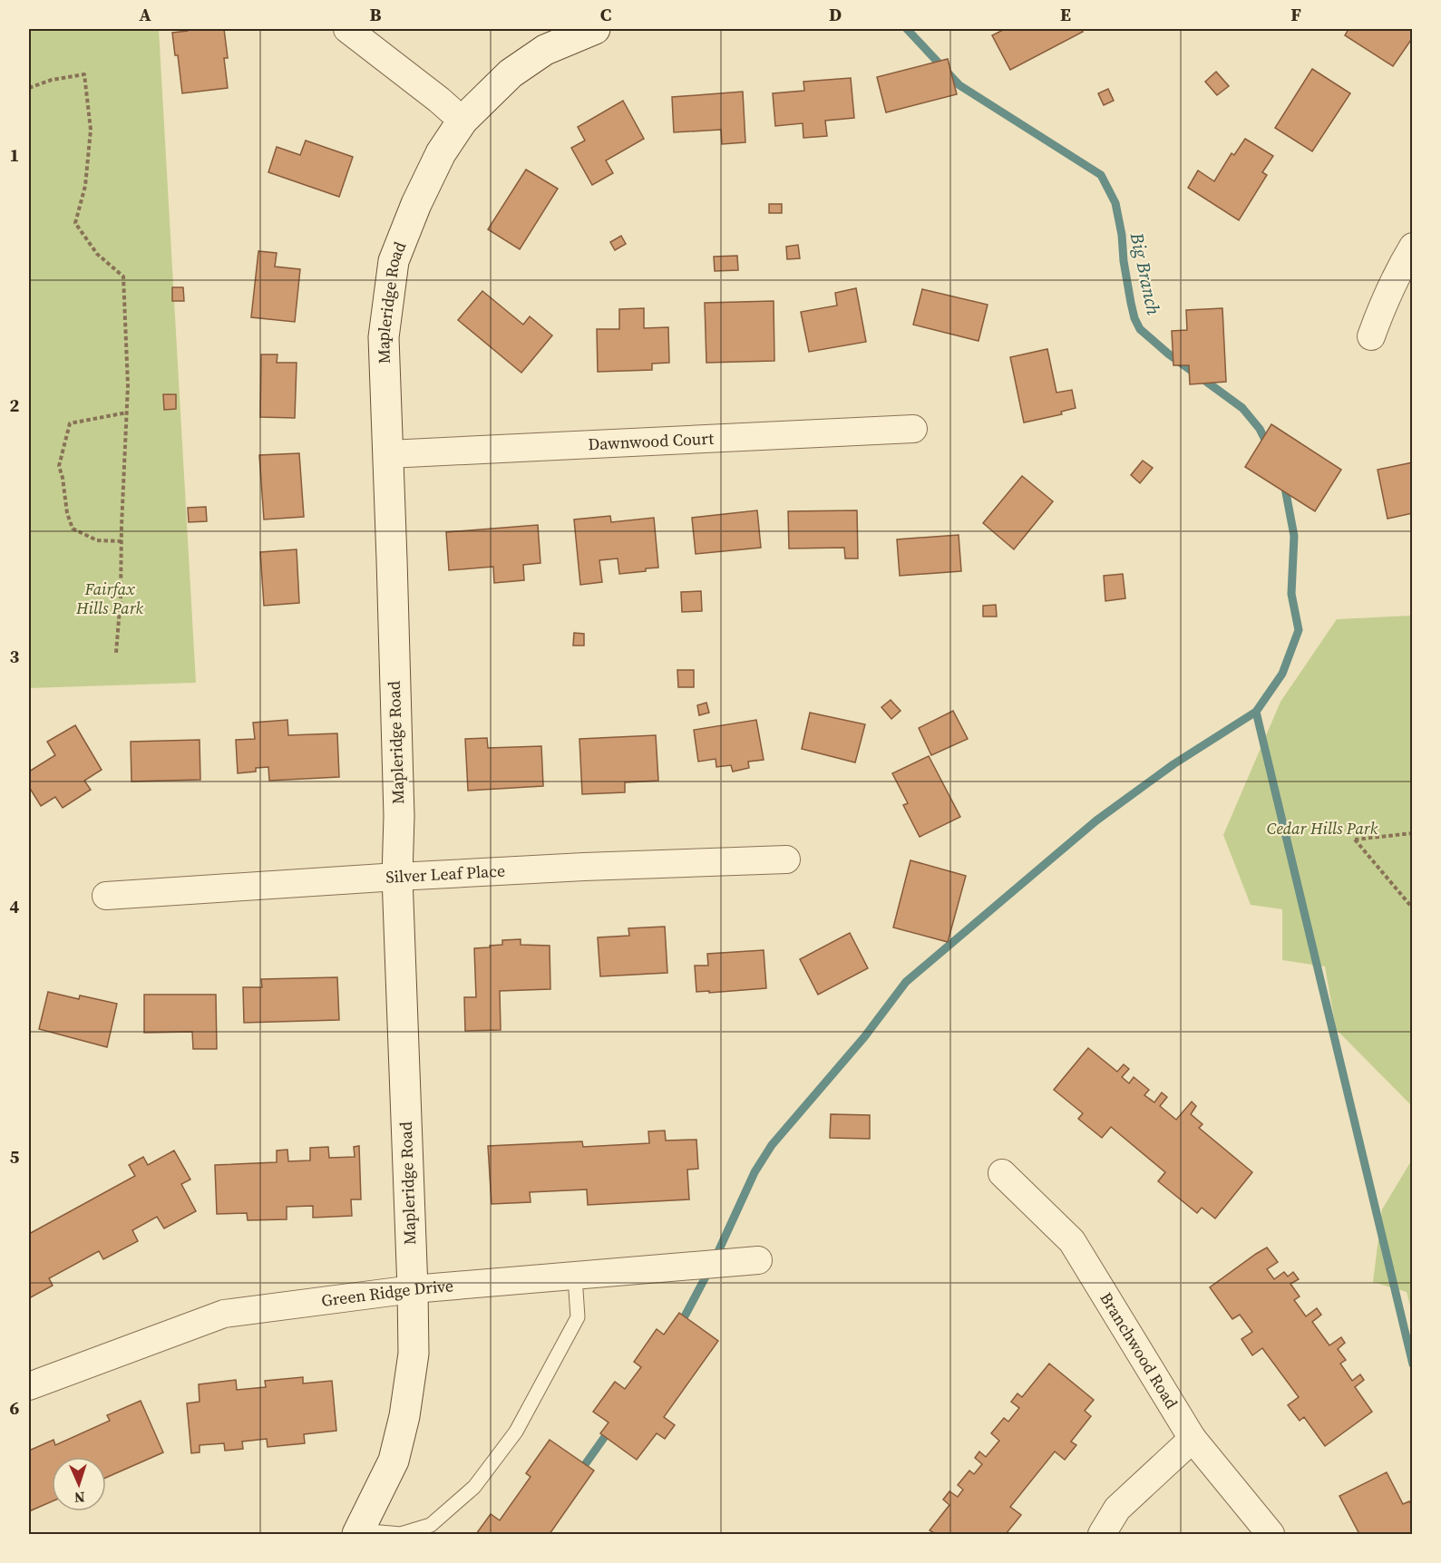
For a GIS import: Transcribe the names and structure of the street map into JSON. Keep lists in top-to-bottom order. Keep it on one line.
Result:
{"streets":{"street":["Mapleridge Road","Dawnwood Court","Silver Leaf Place","Green Ridge Drive","Branchwood Road"]},"crossings":[["Mapleridge Road","Dawnwood Court"],["Mapleridge Road","Silver Leaf Place"],["Mapleridge Road","Green Ridge Drive"]],"water":["Big Branch"],"parks":["Fairfax Hills Park","Cedar Hills Park"],"north":"bottom","grid":{"columns":["A","B","C","D","E","F"],"rows":["1","2","3","4","5","6"]}}
